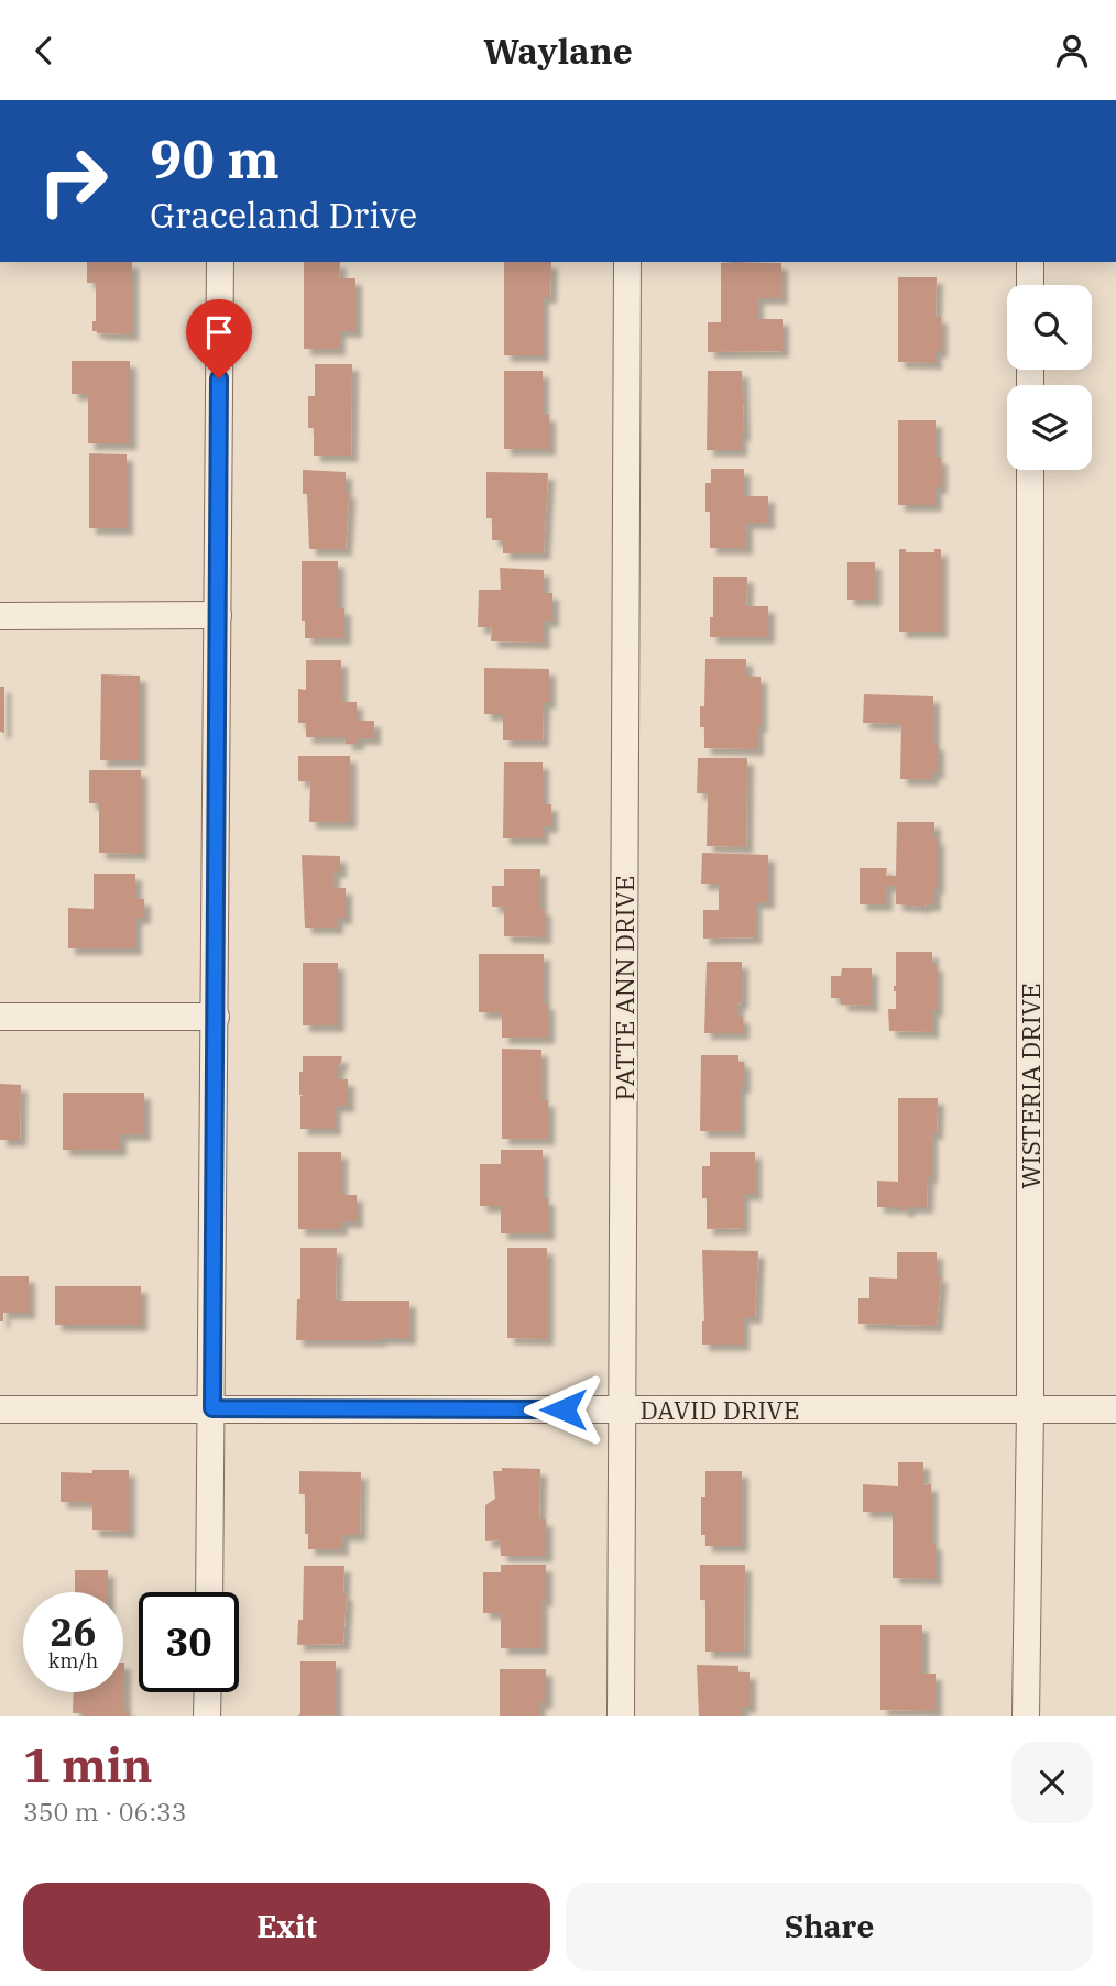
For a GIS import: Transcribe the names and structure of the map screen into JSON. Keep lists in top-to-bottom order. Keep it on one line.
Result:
{"streets":{"street":["PATTE ANN DRIVE","WISTERIA DRIVE","DAVID DRIVE"]},"crossings":[["PATTE ANN DRIVE","DAVID DRIVE"],["WISTERIA DRIVE","DAVID DRIVE"]],"page":{"header":"Waylane","turn":["90 m","Graceland Drive"],"speed":"26 km/h","limit":"30","heading":["1 min","350 m · 06:33"],"buttons":["Exit","Share"]}}
